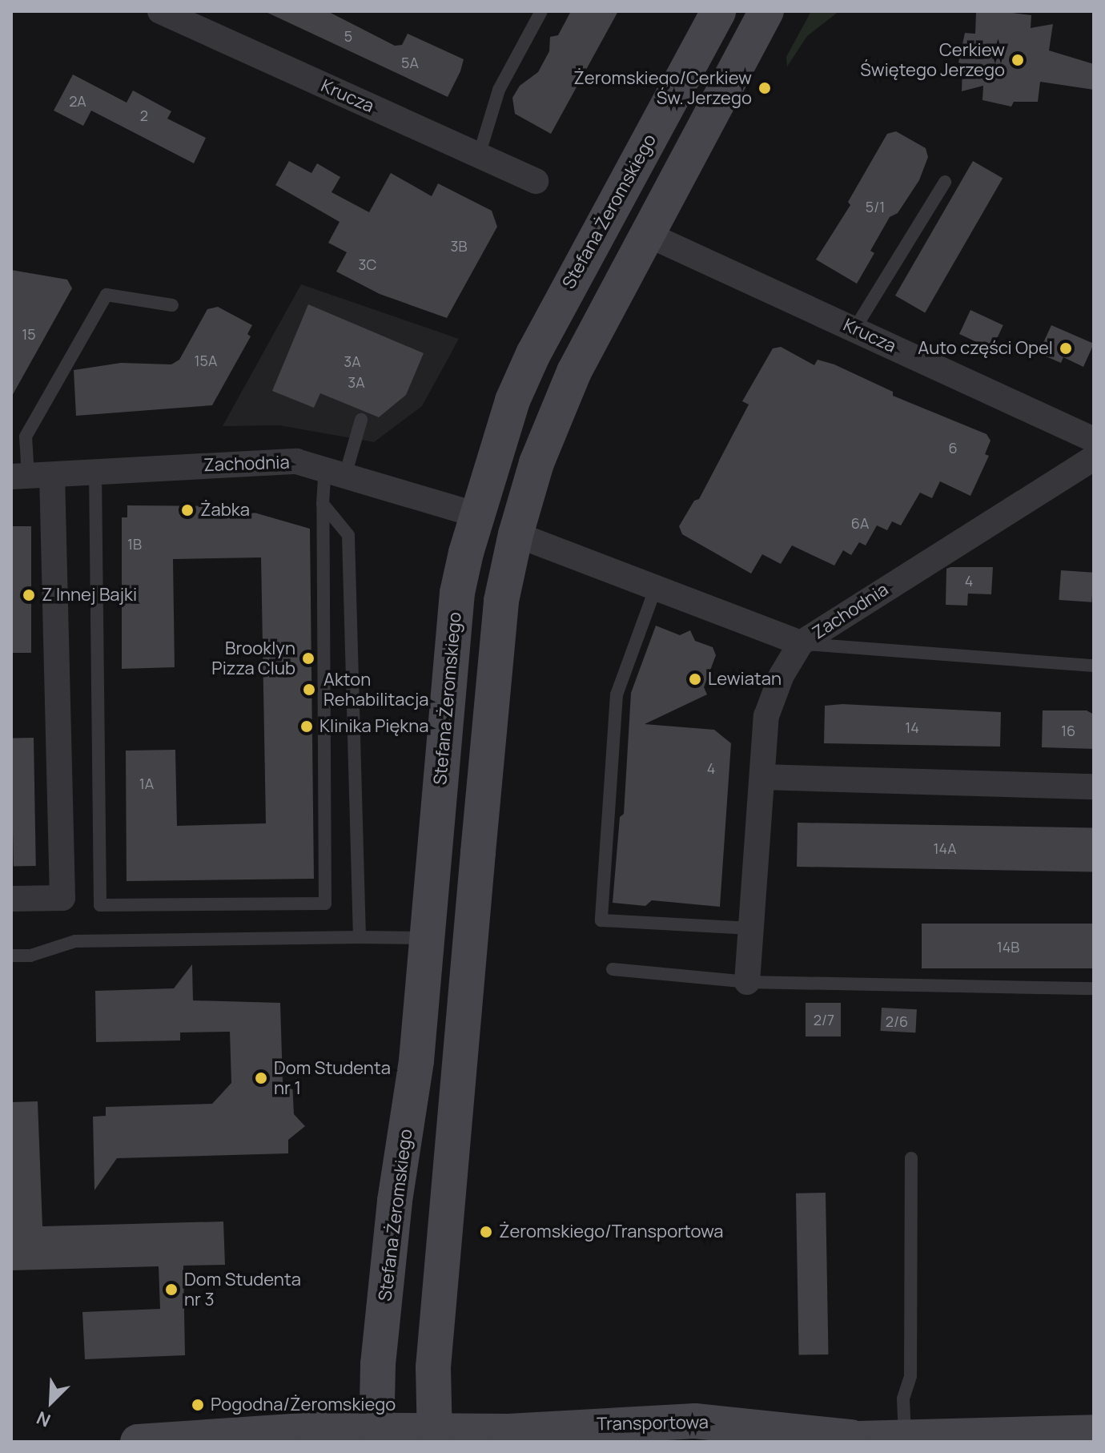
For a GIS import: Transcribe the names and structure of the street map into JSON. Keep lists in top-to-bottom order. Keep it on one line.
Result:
{"streets":{"main road":["Stefana Żeromskiego","Transportowa"],"street":["Krucza","Zachodnia"]},"crossings":[["Stefana Żeromskiego","Zachodnia"],["Stefana Żeromskiego","Transportowa"]],"places":["Cerkiew Świętego Jerzego","Żeromskiego/Cerkiew Św. Jerzego","Auto części Opel","Żabka","Z Innej Bajki","Brooklyn Pizza Club","Lewiatan","Akton Rehabilitacja","Klinika Piękna","Dom Studenta nr 1","Żeromskiego/Transportowa","Dom Studenta nr 3","Pogodna/Żeromskiego"],"house_numbers":["5","5A","2A","2","5/1","3B","3C","15","15A","3A","3А","6","6A","1B","4","14","16","4","1A","14A","14B","2/7","2/6"],"north":"bottom left"}
